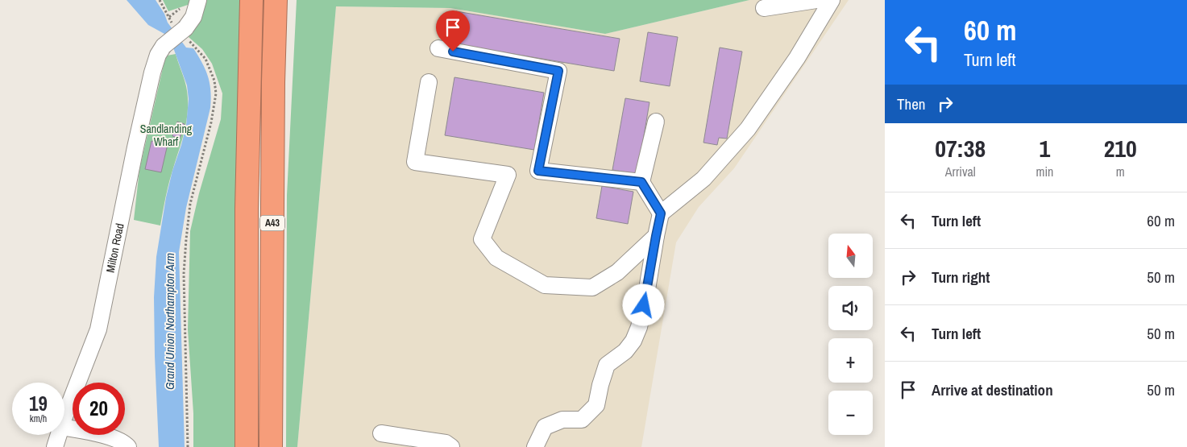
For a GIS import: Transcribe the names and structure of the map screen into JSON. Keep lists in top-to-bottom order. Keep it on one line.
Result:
{"streets":{"highway":["A43"],"street":["Milton Road"]},"water":["Grand Union Northampton Arm"],"parks":["Sandlanding Wharf"],"north":"top","page":{"turn":["60 m","Turn left"],"then":"Then","eta":["07:38","Arrival","1","min","210","m"],"list":[{"name":"Turn left","value":"60 m"},{"name":"Turn right","value":"50 m"},{"name":"Turn left","value":"50 m"},{"name":"Arrive at destination","value":"50 m"}],"map_buttons":["+","−"],"speed":"19 km/h","limit":"20"}}
